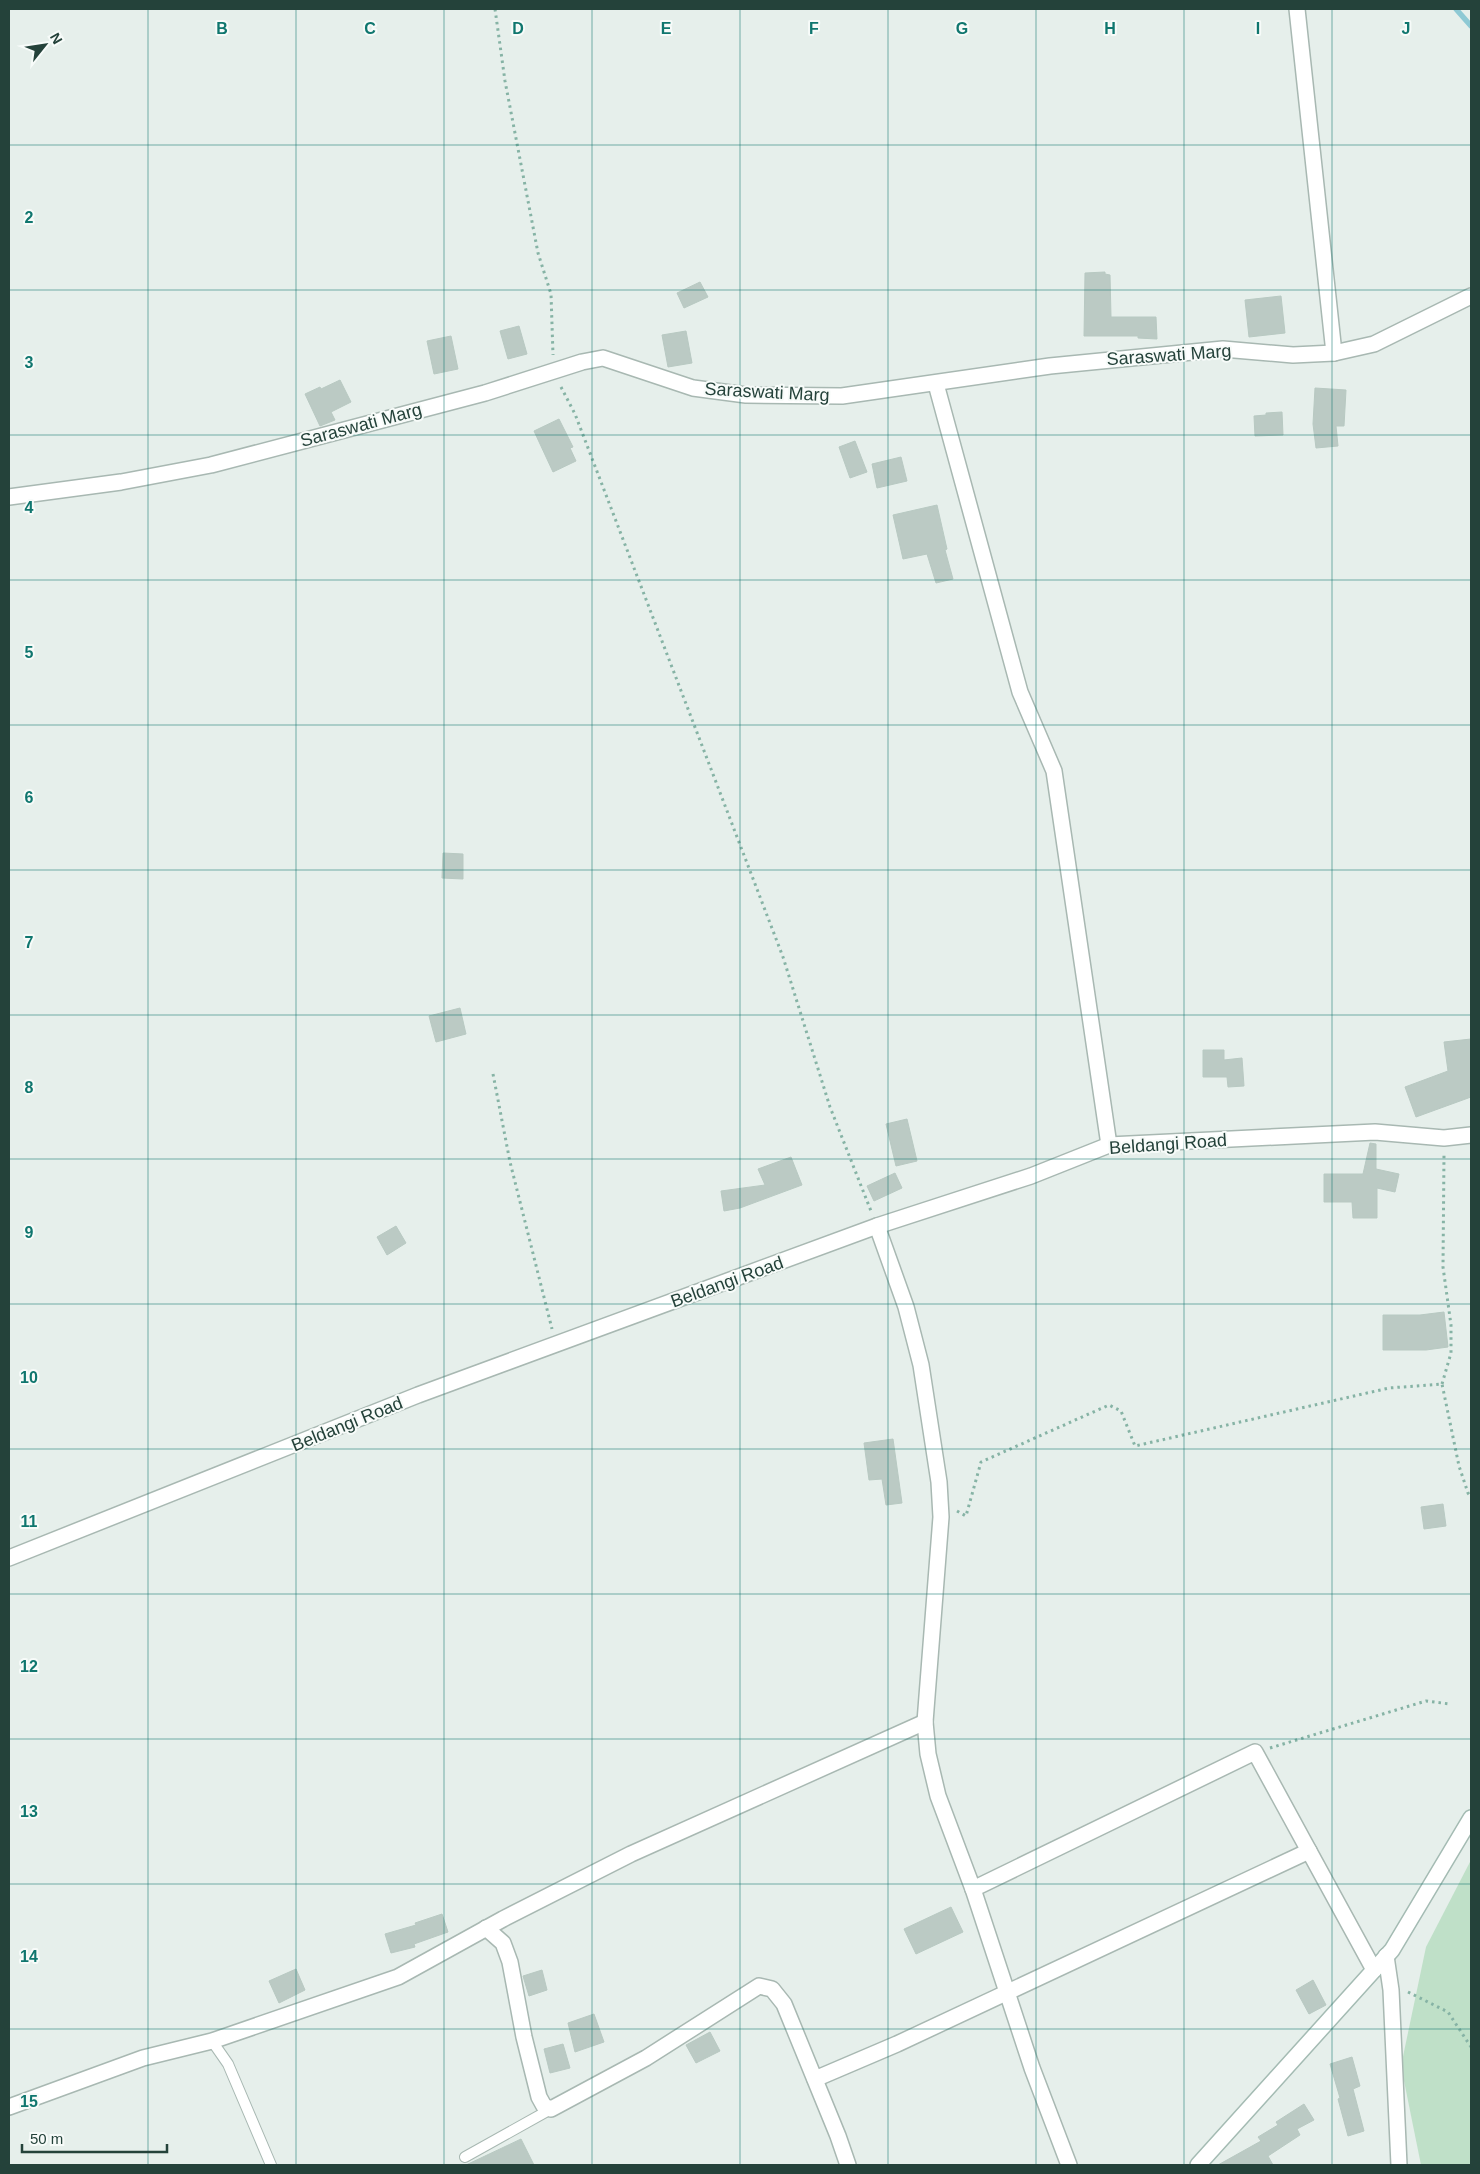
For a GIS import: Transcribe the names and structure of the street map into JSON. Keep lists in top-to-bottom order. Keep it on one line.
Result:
{"streets":{"street":["Saraswati Marg","Beldangi Road"]},"scale_bar":"50 m","north":"top right","grid":{"columns":["B","C","D","E","F","G","H","I","J"],"rows":["2","3","4","5","6","7","8","9","10","11","12","13","14","15"]}}
